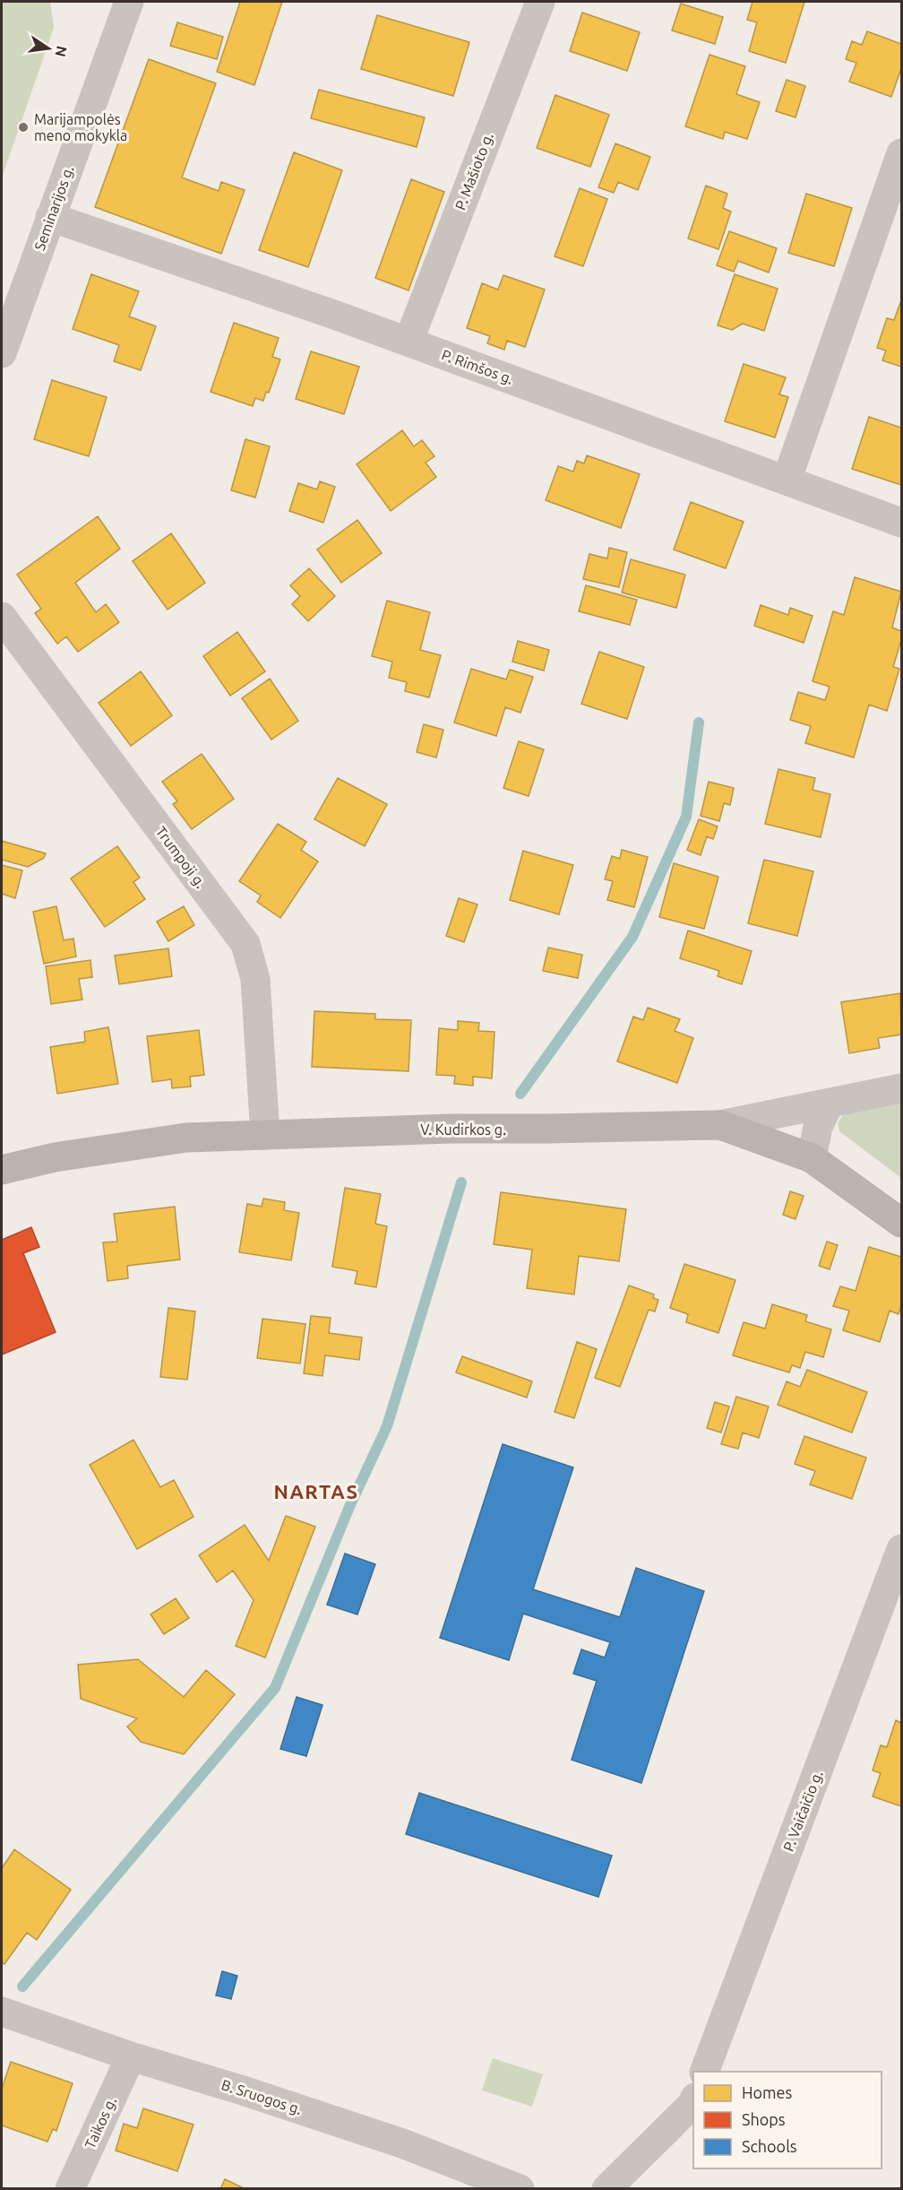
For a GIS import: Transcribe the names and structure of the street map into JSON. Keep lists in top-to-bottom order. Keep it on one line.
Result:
{"streets":{"main road":["V. Kudirkos g."],"street":["P. Mašioto g.","Seminarijos g.","P. Rimšos g.","Trumpoji g.","P. Vaičaičio g.","B. Sruogos g.","Taikos g."]},"crossings":[["P. Mašioto g.","P. Rimšos g."],["Seminarijos g.","P. Rimšos g."],["Trumpoji g.","V. Kudirkos g."],["B. Sruogos g.","Taikos g."]],"districts":["NARTAS"],"places":["Marijampolės meno mokykla"],"legend":["Homes","Shops","Schools"],"north":"right"}
